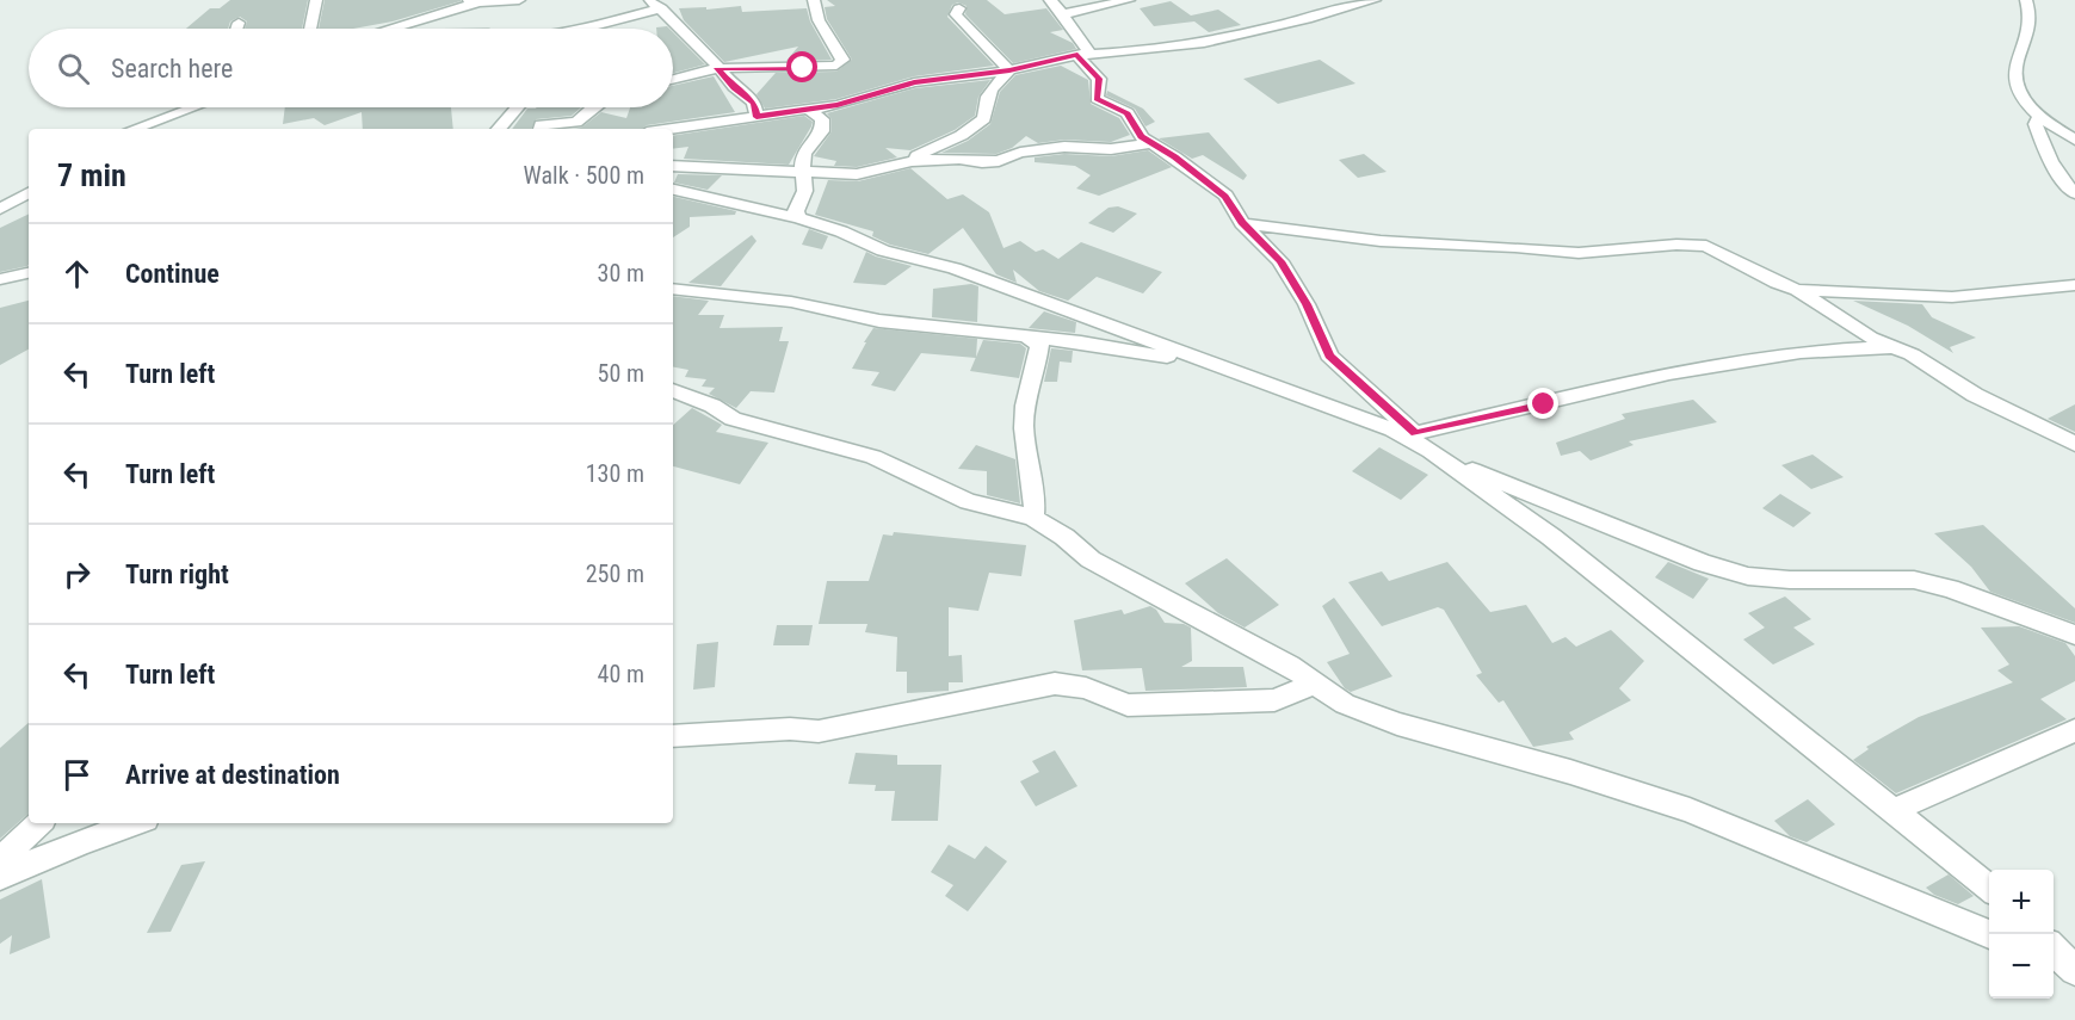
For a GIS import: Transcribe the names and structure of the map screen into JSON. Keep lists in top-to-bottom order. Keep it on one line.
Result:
{"page":{"search":"Search here","heading":["7 min","Walk · 500 m"],"list":[["Continue","30 m"],["Turn left","50 m"],["Turn left","130 m"],["Turn right","250 m"],["Turn left","40 m"],"Arrive at destination"],"map_buttons":["+","−"]}}
